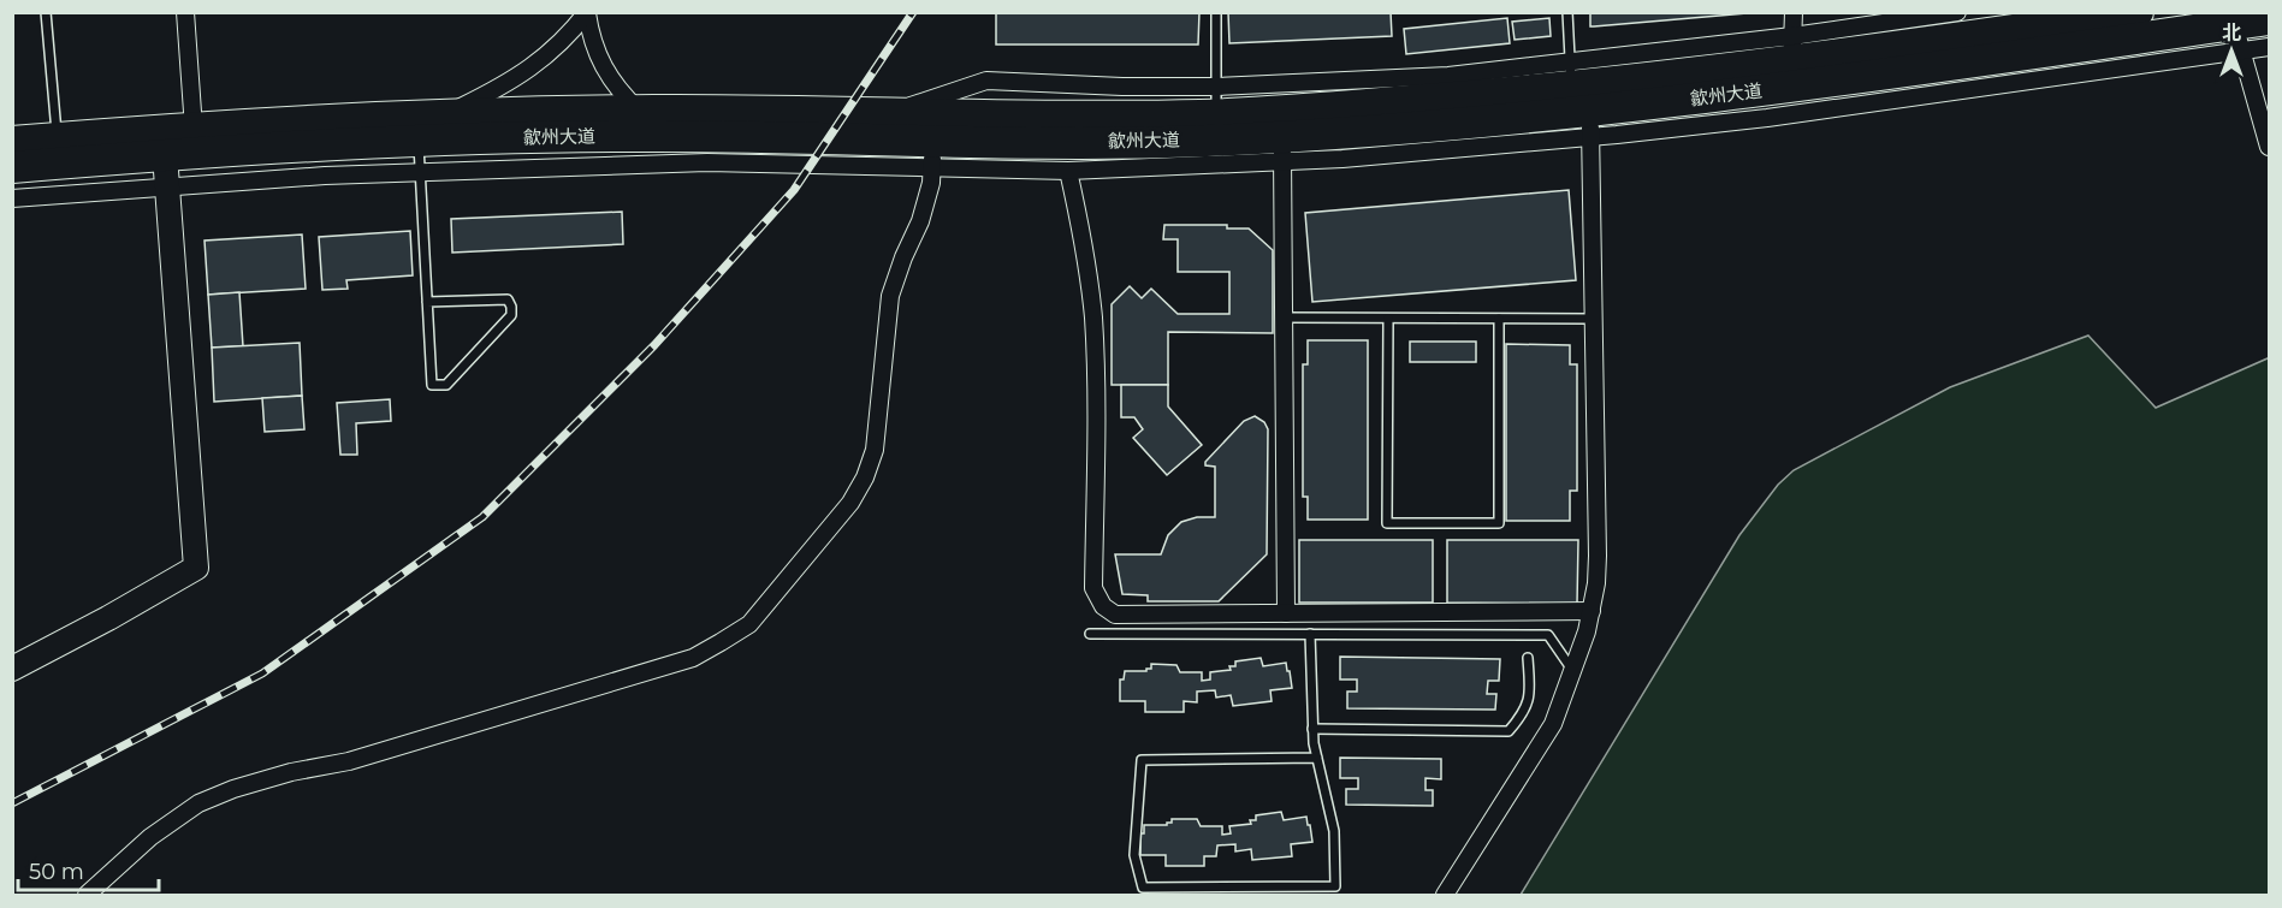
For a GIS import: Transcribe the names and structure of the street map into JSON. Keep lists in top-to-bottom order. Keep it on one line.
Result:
{"streets":{"highway":["歙州大道"]},"scale_bar":"50 m","north":"top"}
